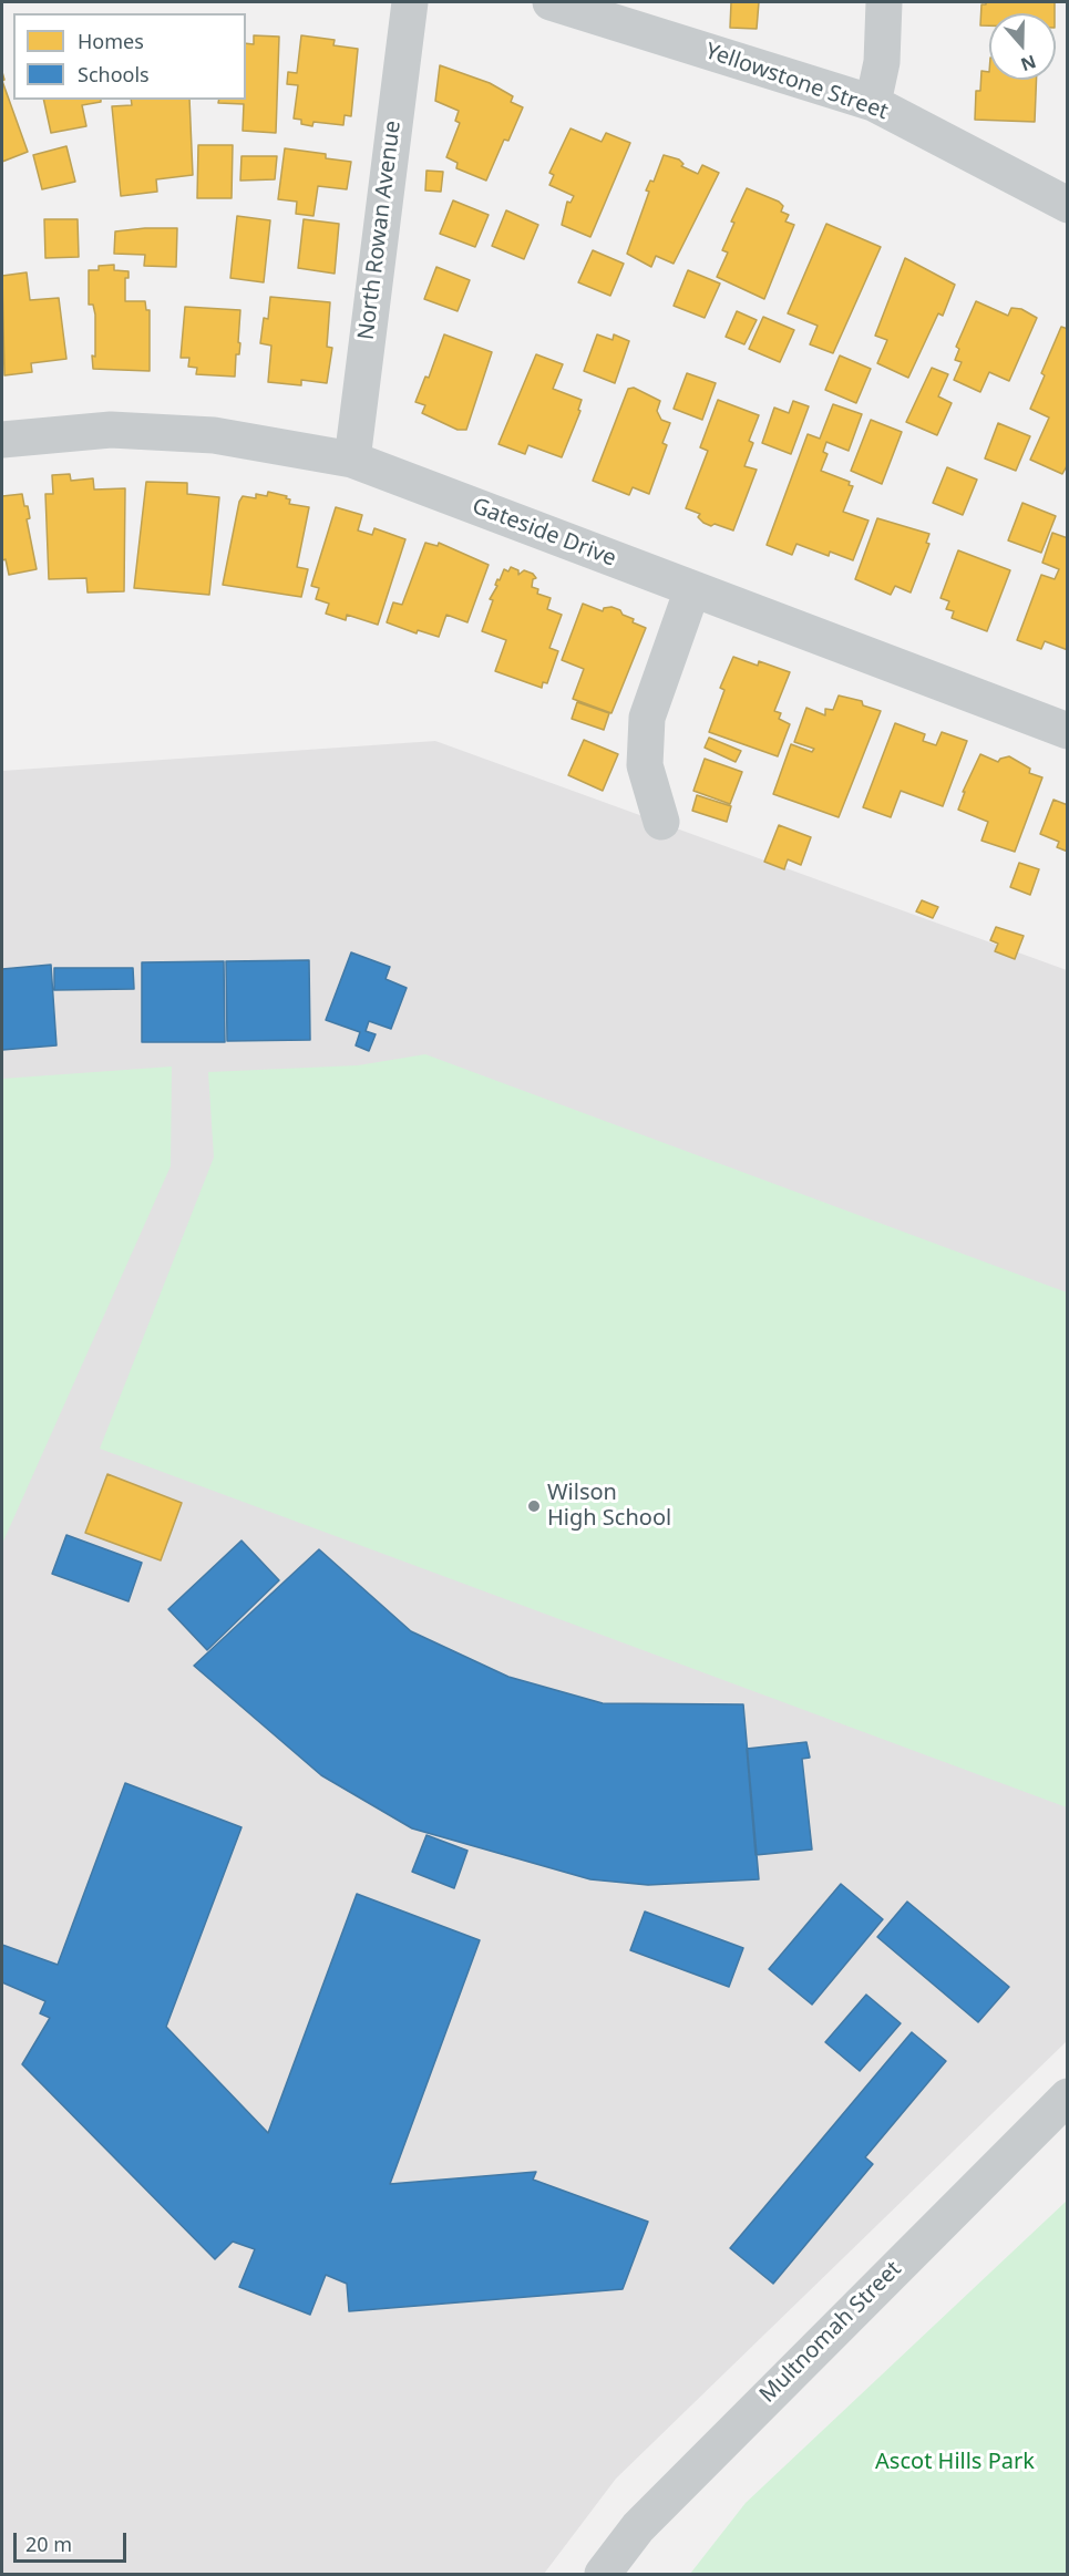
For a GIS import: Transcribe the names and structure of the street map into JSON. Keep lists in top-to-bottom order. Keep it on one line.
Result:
{"streets":{"street":["Yellowstone Street","North Rowan Avenue","Gateside Drive","Multnomah Street"]},"crossings":[["North Rowan Avenue","Gateside Drive"]],"parks":["Ascot Hills Park"],"places":["Wilson High School"],"legend":["Homes","Schools"],"scale_bar":"20 m","north":"bottom"}
